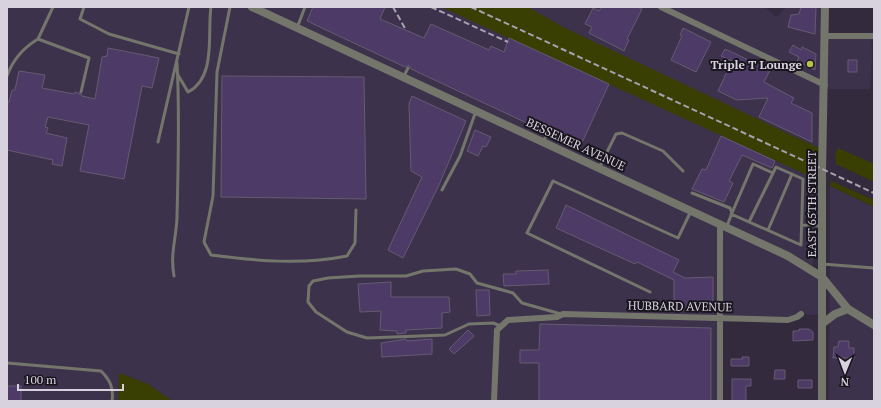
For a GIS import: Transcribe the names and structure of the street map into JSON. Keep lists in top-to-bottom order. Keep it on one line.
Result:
{"streets":{"street":["BESSEMER AVENUE","EAST 65TH STREET","HUBBARD AVENUE"]},"crossings":[["BESSEMER AVENUE","EAST 65TH STREET"]],"places":["Triple T Lounge"],"scale_bar":"100 m","north":"bottom"}
